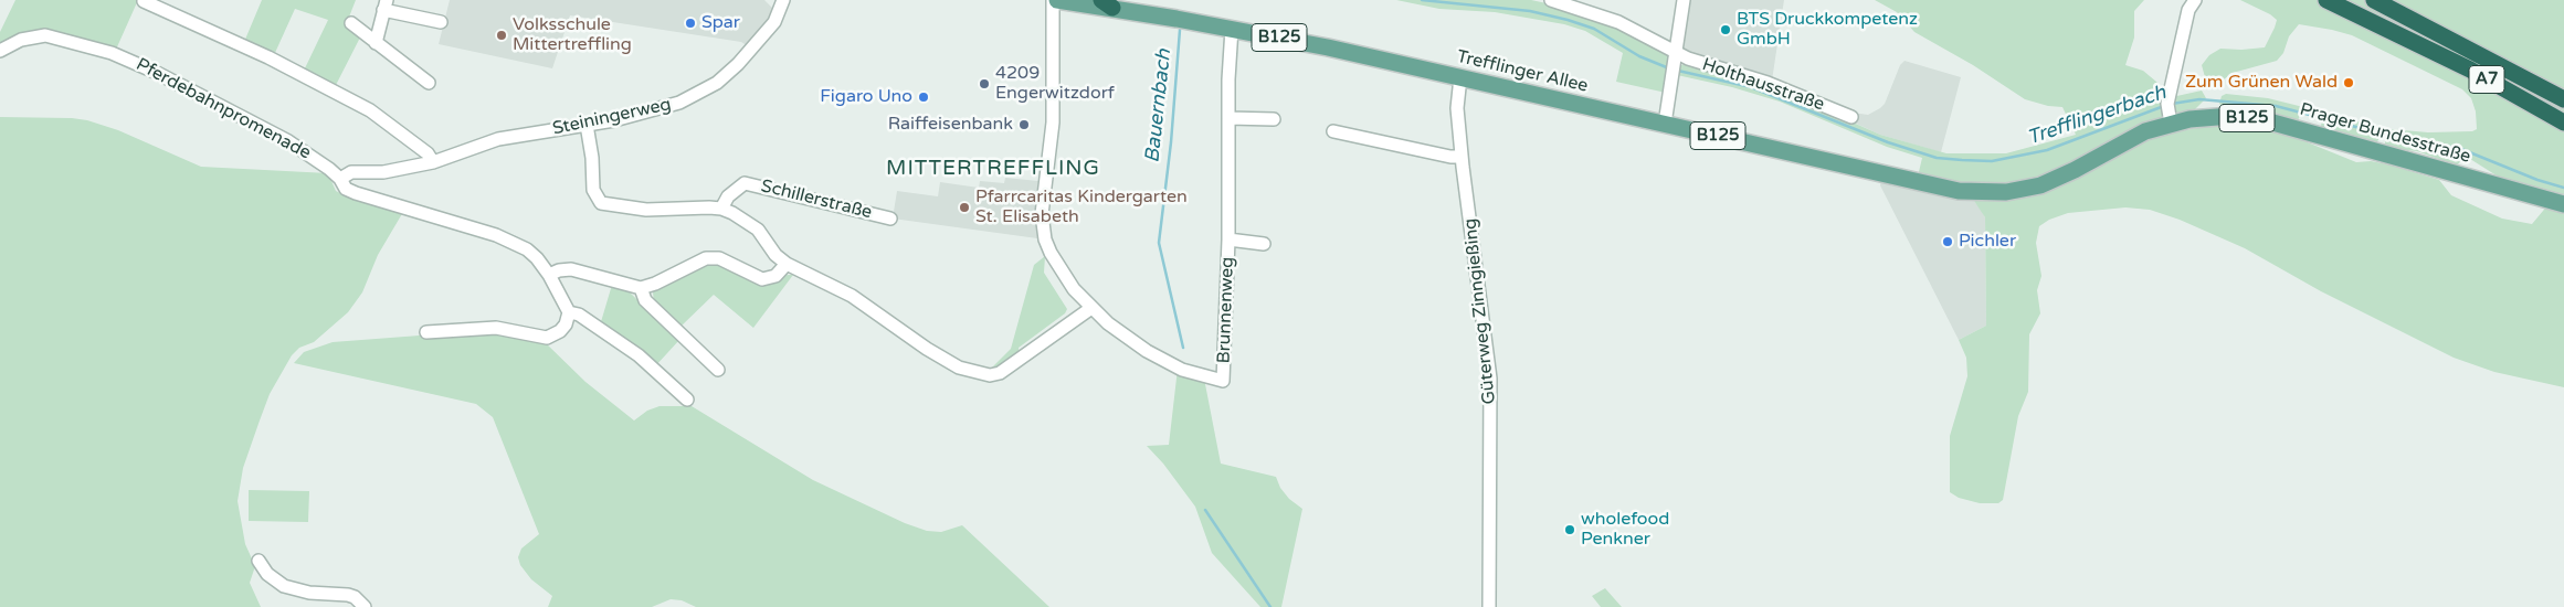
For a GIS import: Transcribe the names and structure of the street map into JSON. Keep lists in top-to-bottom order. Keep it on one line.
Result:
{"streets":{"highway":["A7"],"main road":["B125","Trefflinger Allee","Prager Bundesstraße"],"street":["Holthausstraße","Pferdebahnpromenade","Steiningerweg","Schillerstraße","Brunnenweg","Güterweg Zinngießing"]},"crossings":[["Trefflinger Allee","Prager Bundesstraße"],["Trefflinger Allee","Brunnenweg"],["Trefflinger Allee","Güterweg Zinngießing"],["Pferdebahnpromenade","Steiningerweg"]],"districts":["MITTERTREFFLING"],"water":["Bauernbach","Trefflingerbach"],"places":["Spar","BTS Druckkompetenz GmbH","Volksschule Mittertreffling","Zum Grünen Wald","4209 Engerwitzdorf","Figaro Uno","Raiffeisenbank","Pfarrcaritas Kindergarten St. Elisabeth","Pichler","wholefood Penkner"]}
